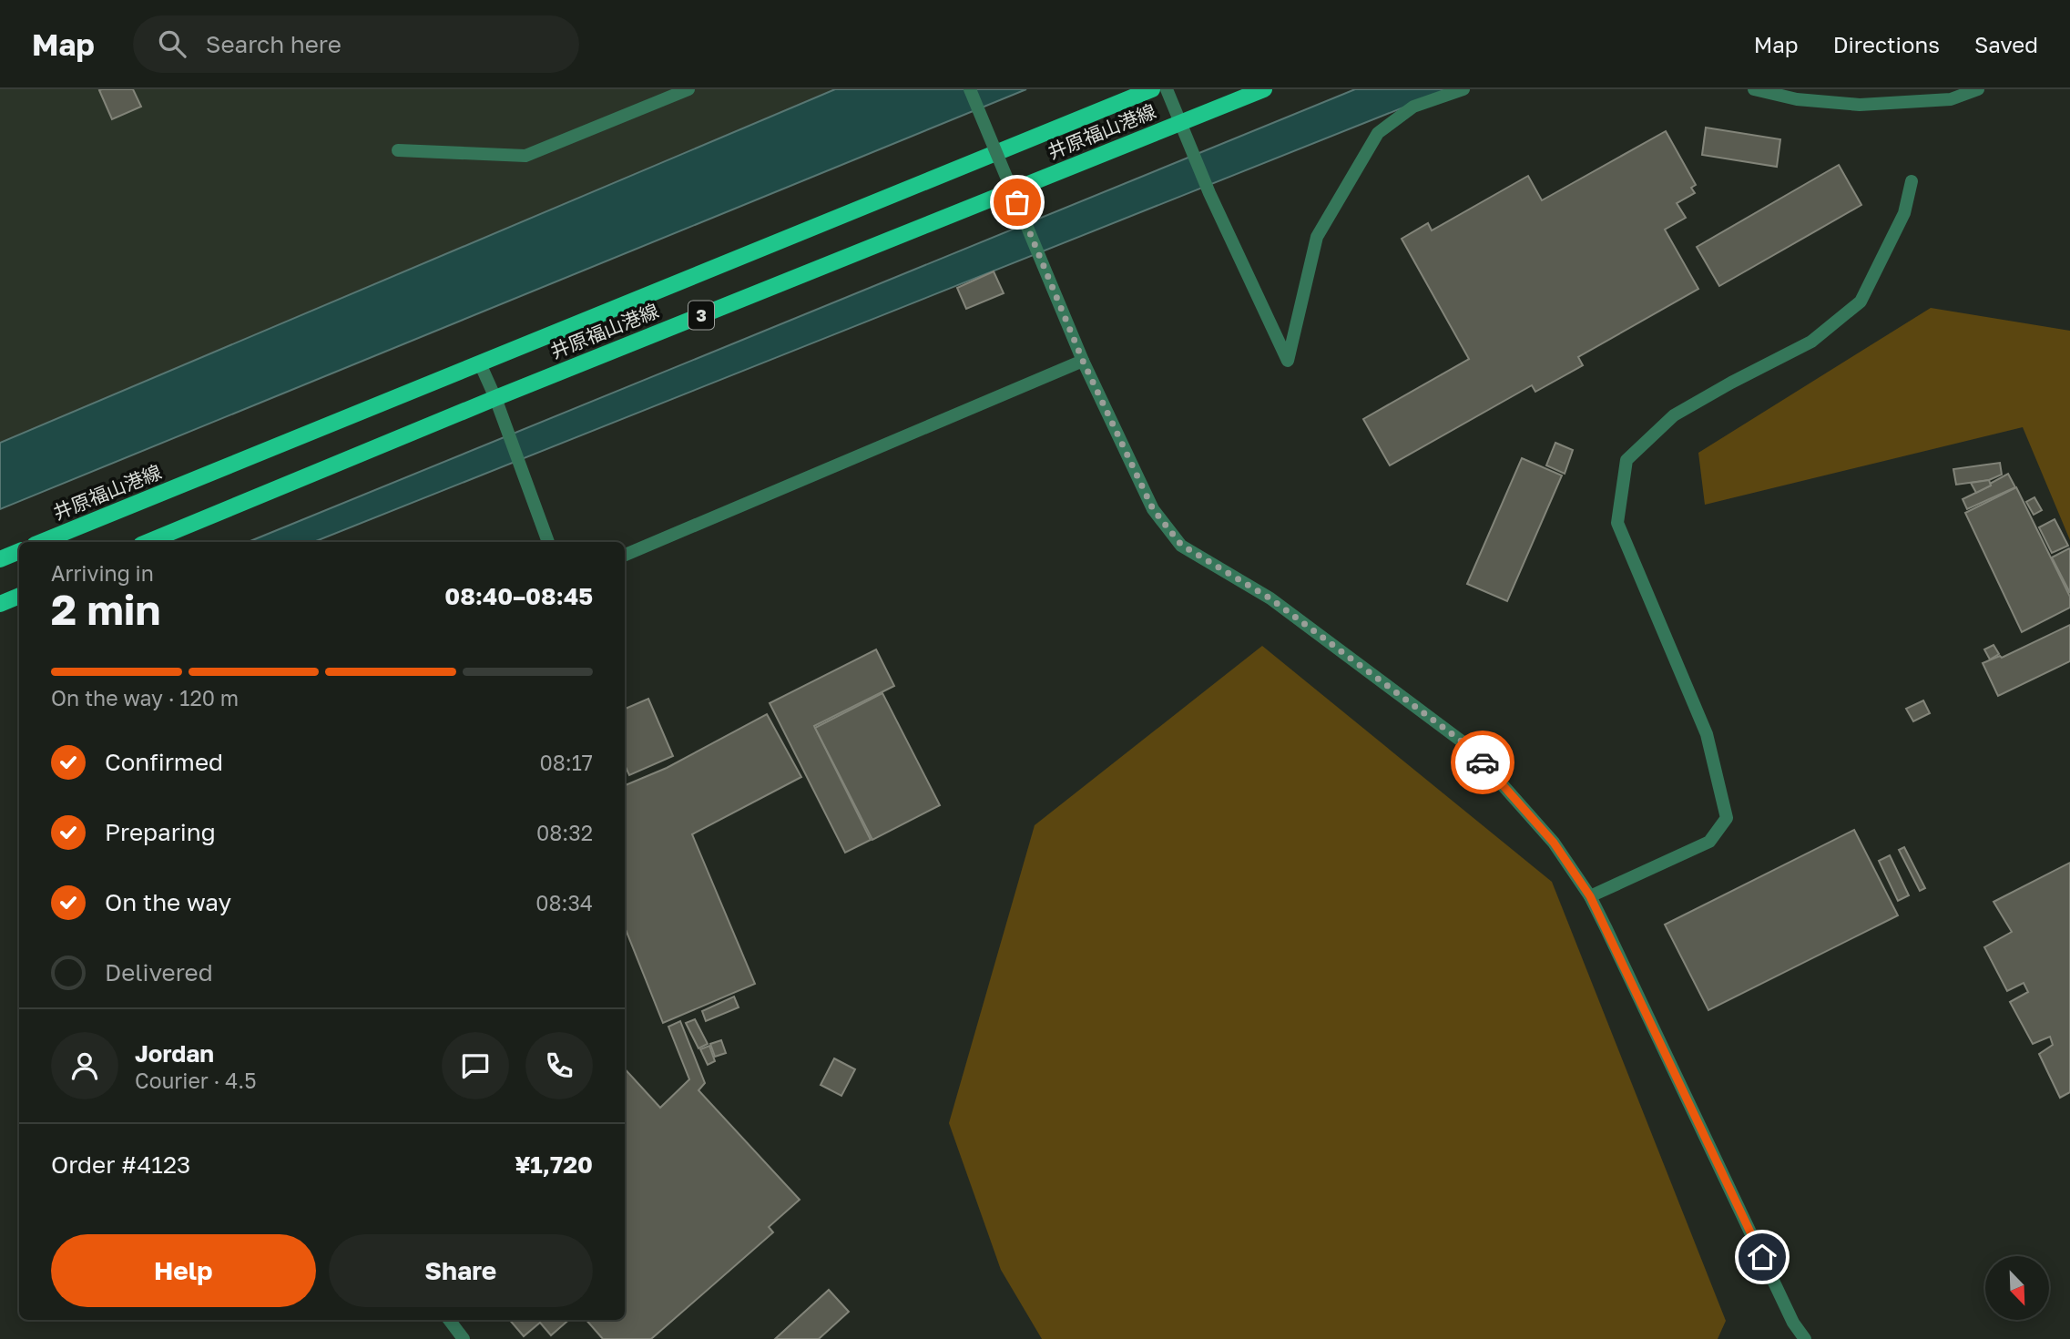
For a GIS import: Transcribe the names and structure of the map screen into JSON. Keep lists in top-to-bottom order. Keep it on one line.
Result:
{"streets":{"main road":["井原福山港線","3"]},"north":"bottom right","page":{"header":"Map","search":"Search here","nav":["Map","Directions","Saved"],"heading":["2 min","Arriving in","08:40–08:45"],"panel":["Jordan","Courier · 4.5","Order #4123","¥1,720"],"bar":"On the way · 120 m","list":[["Confirmed","08:17"],["Preparing","08:32"],["On the way","08:34"],"Delivered"],"buttons":["Help","Share"]}}
